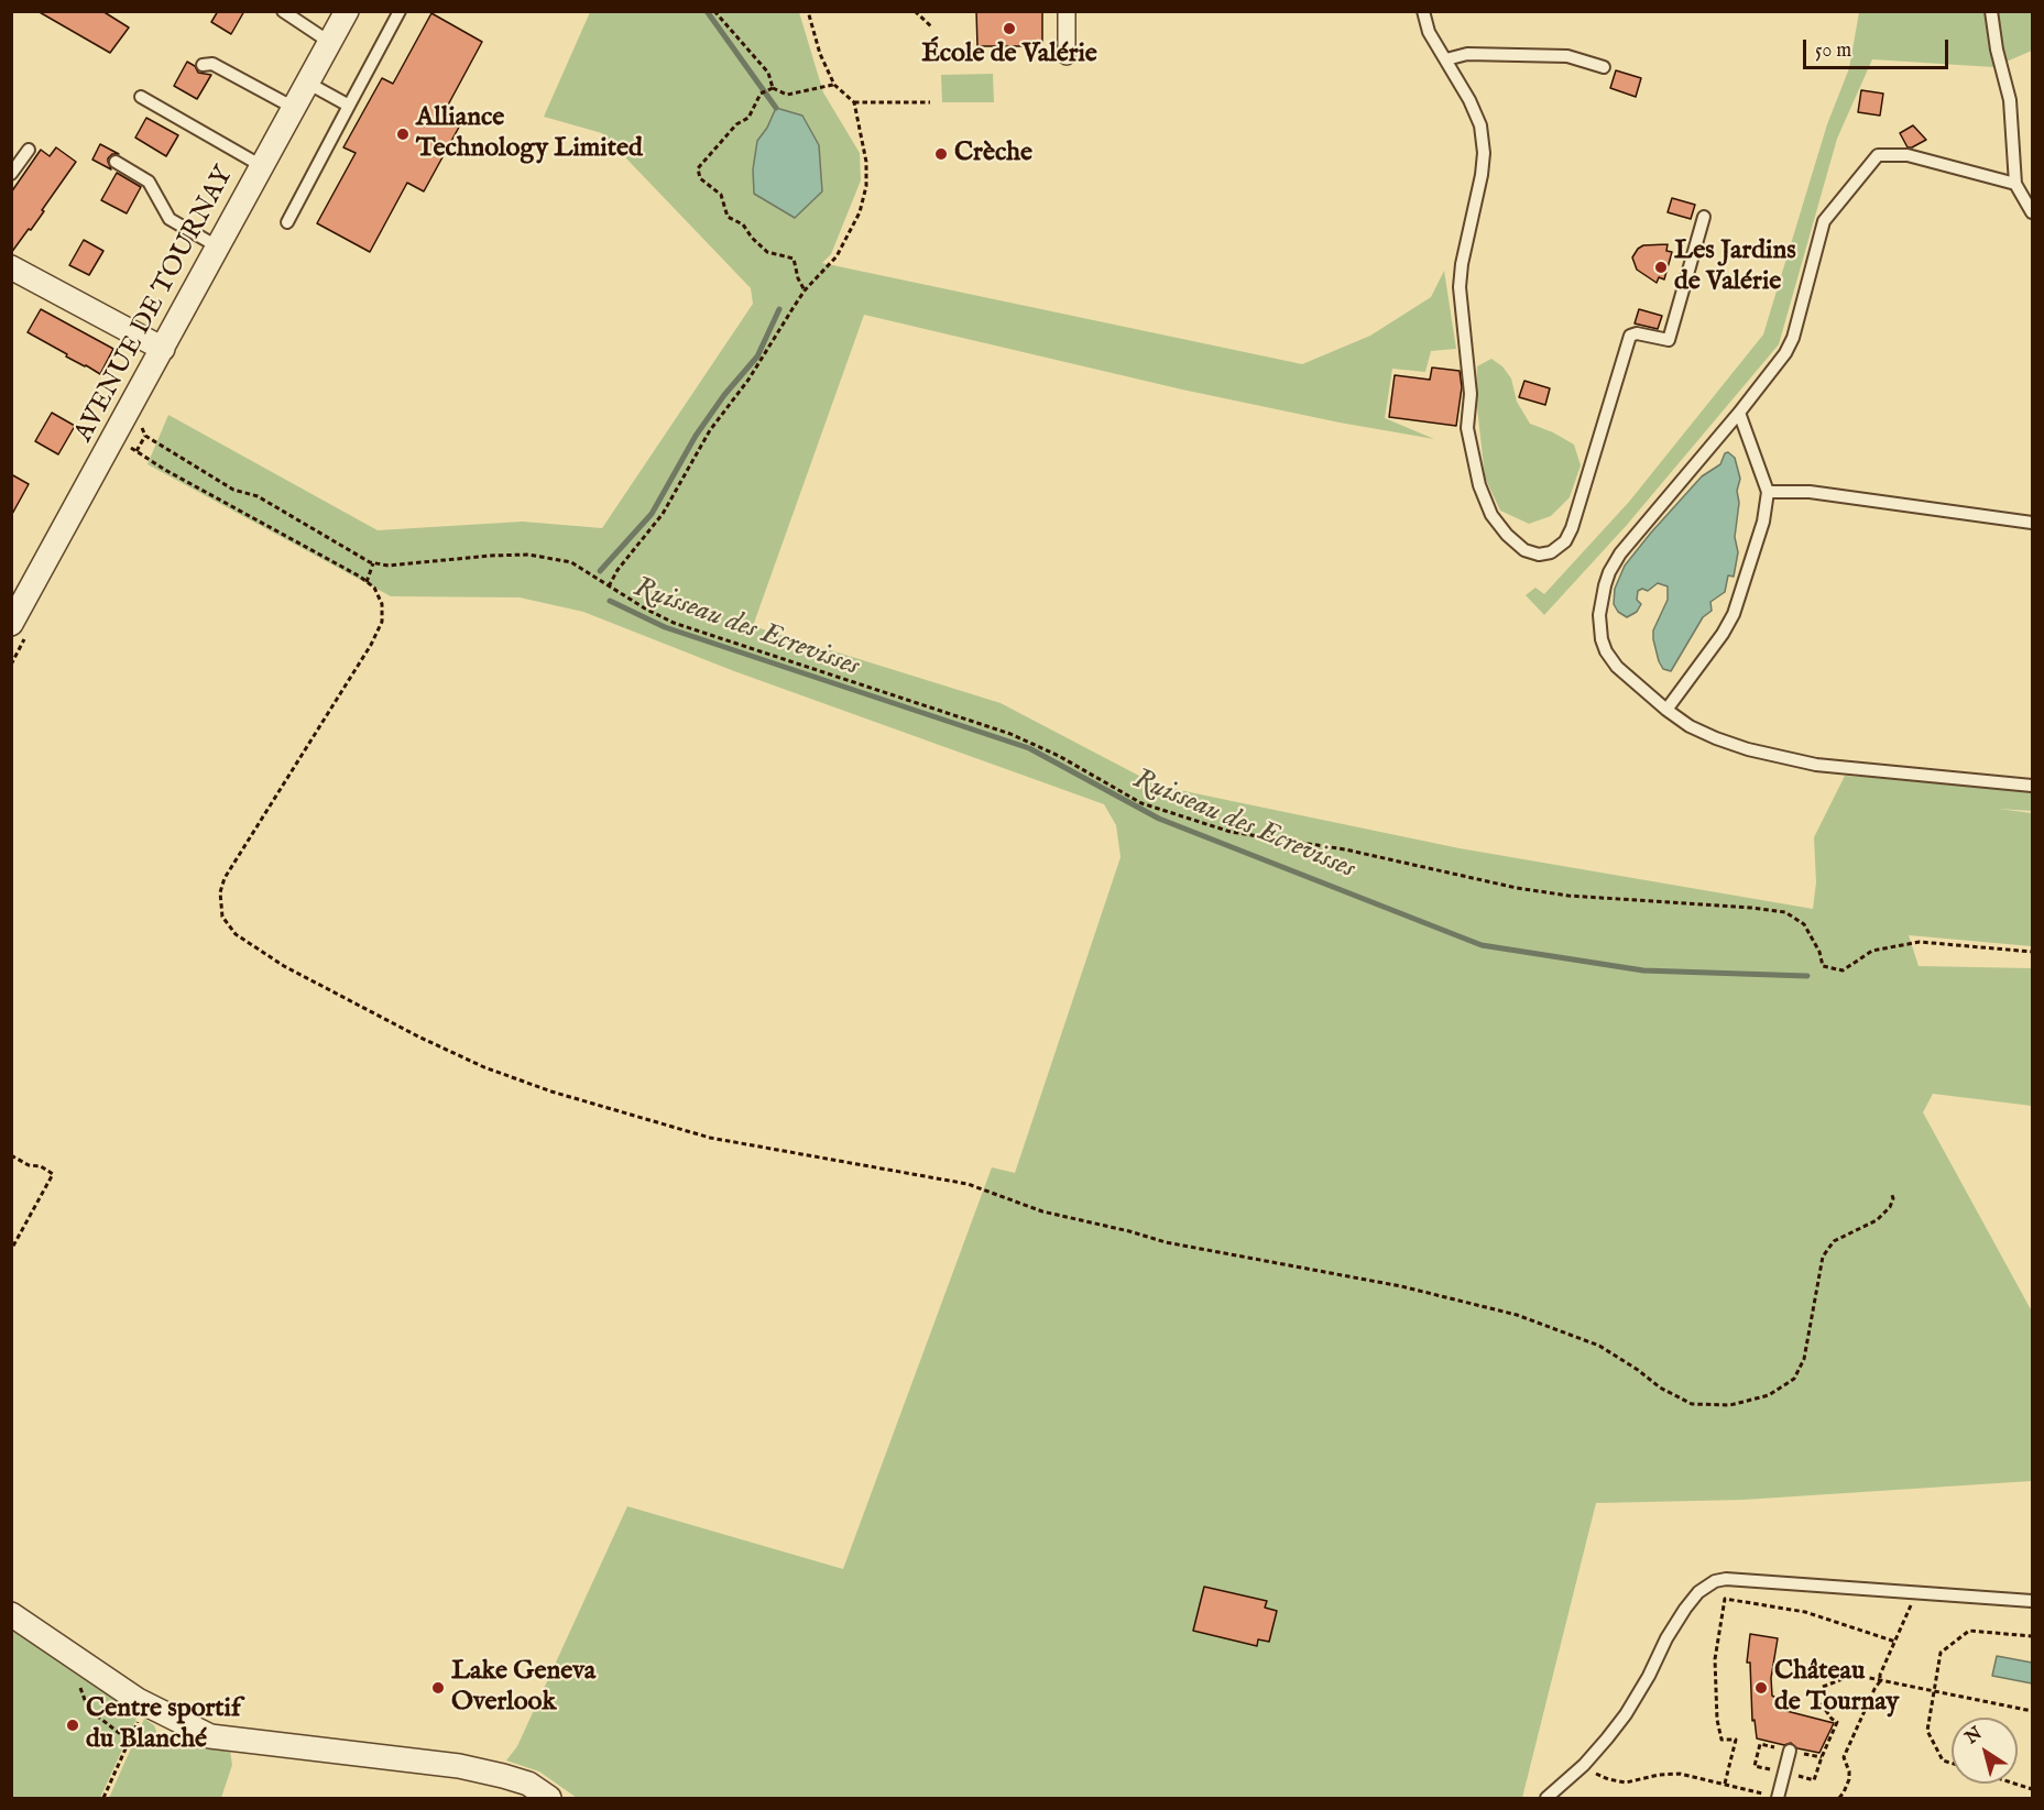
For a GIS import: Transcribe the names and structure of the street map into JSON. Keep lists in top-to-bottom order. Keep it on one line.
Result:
{"streets":{"street":["AVENUE DE TOURNAY"]},"water":["Ruisseau des Ecrevisses"],"places":["École de Valérie","Alliance Technology Limited","Crèche","Les Jardins de Valérie","Lake Geneva Overlook","Château de Tournay","Centre sportif du Blanché"],"scale_bar":"50 m","north":"top left"}
